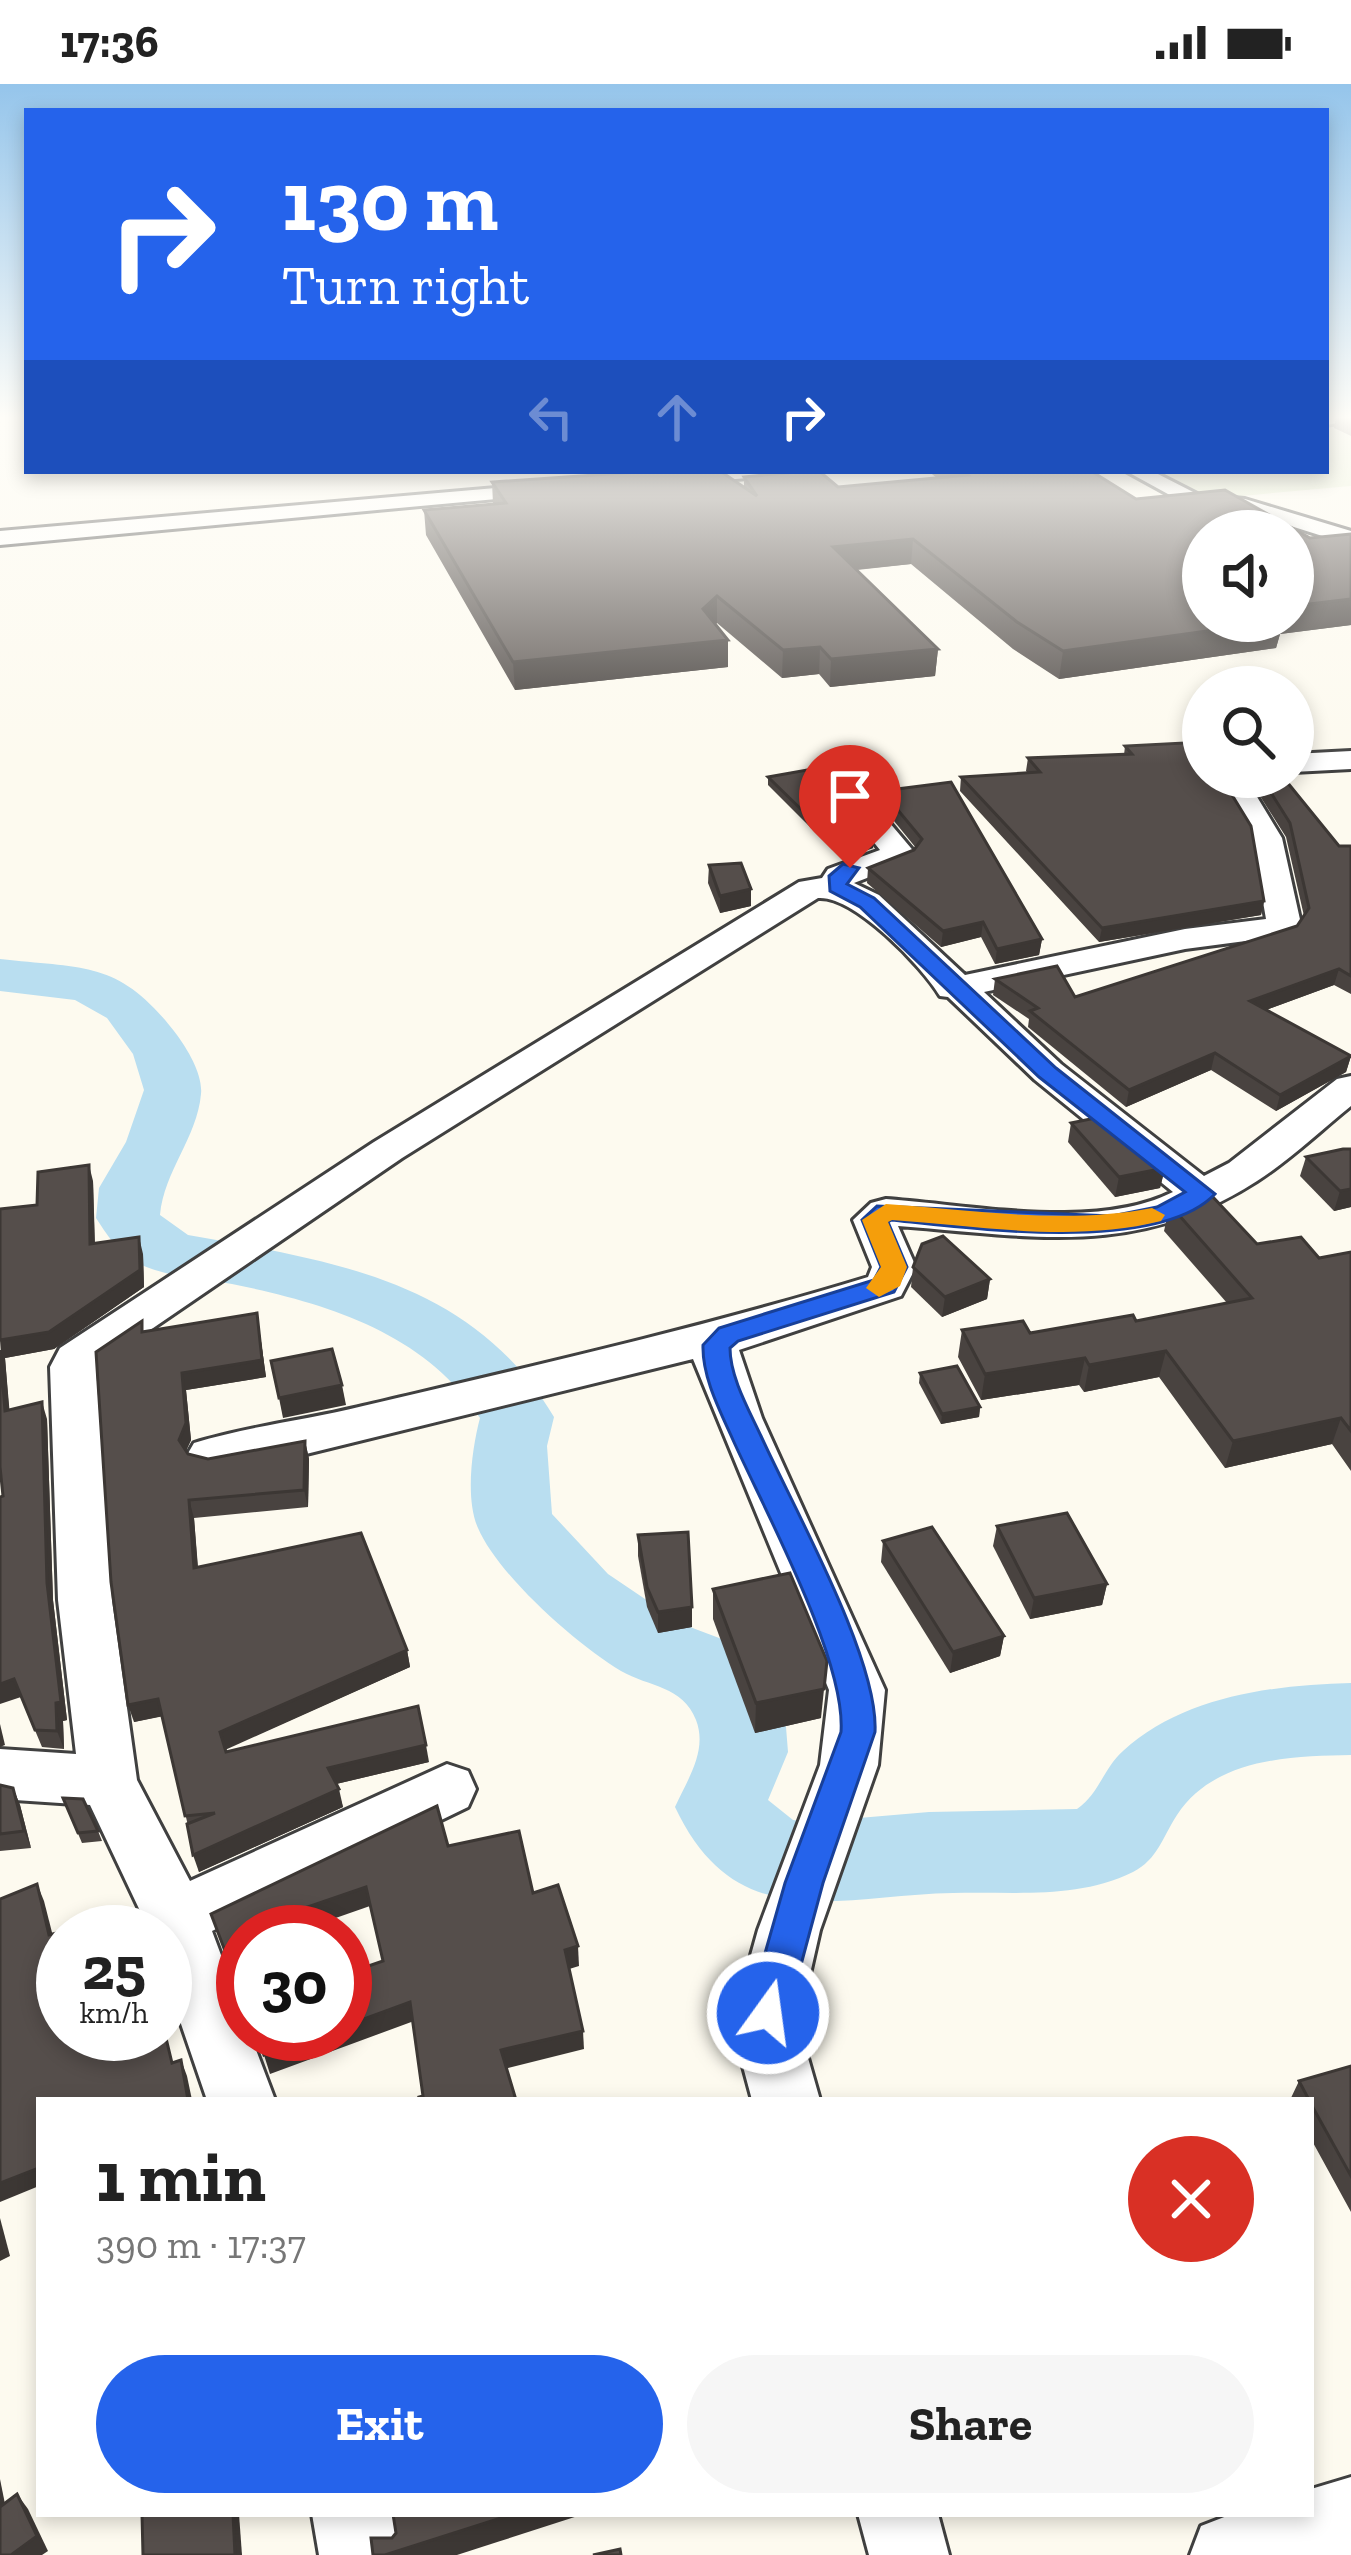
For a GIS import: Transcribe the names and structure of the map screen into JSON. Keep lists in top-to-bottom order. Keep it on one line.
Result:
{"page":{"status":"17:36","turn":["130 m","Turn right"],"speed":"25 km/h","limit":"30","heading":["1 min","390 m · 17:37"],"buttons":["Exit","Share"]}}
